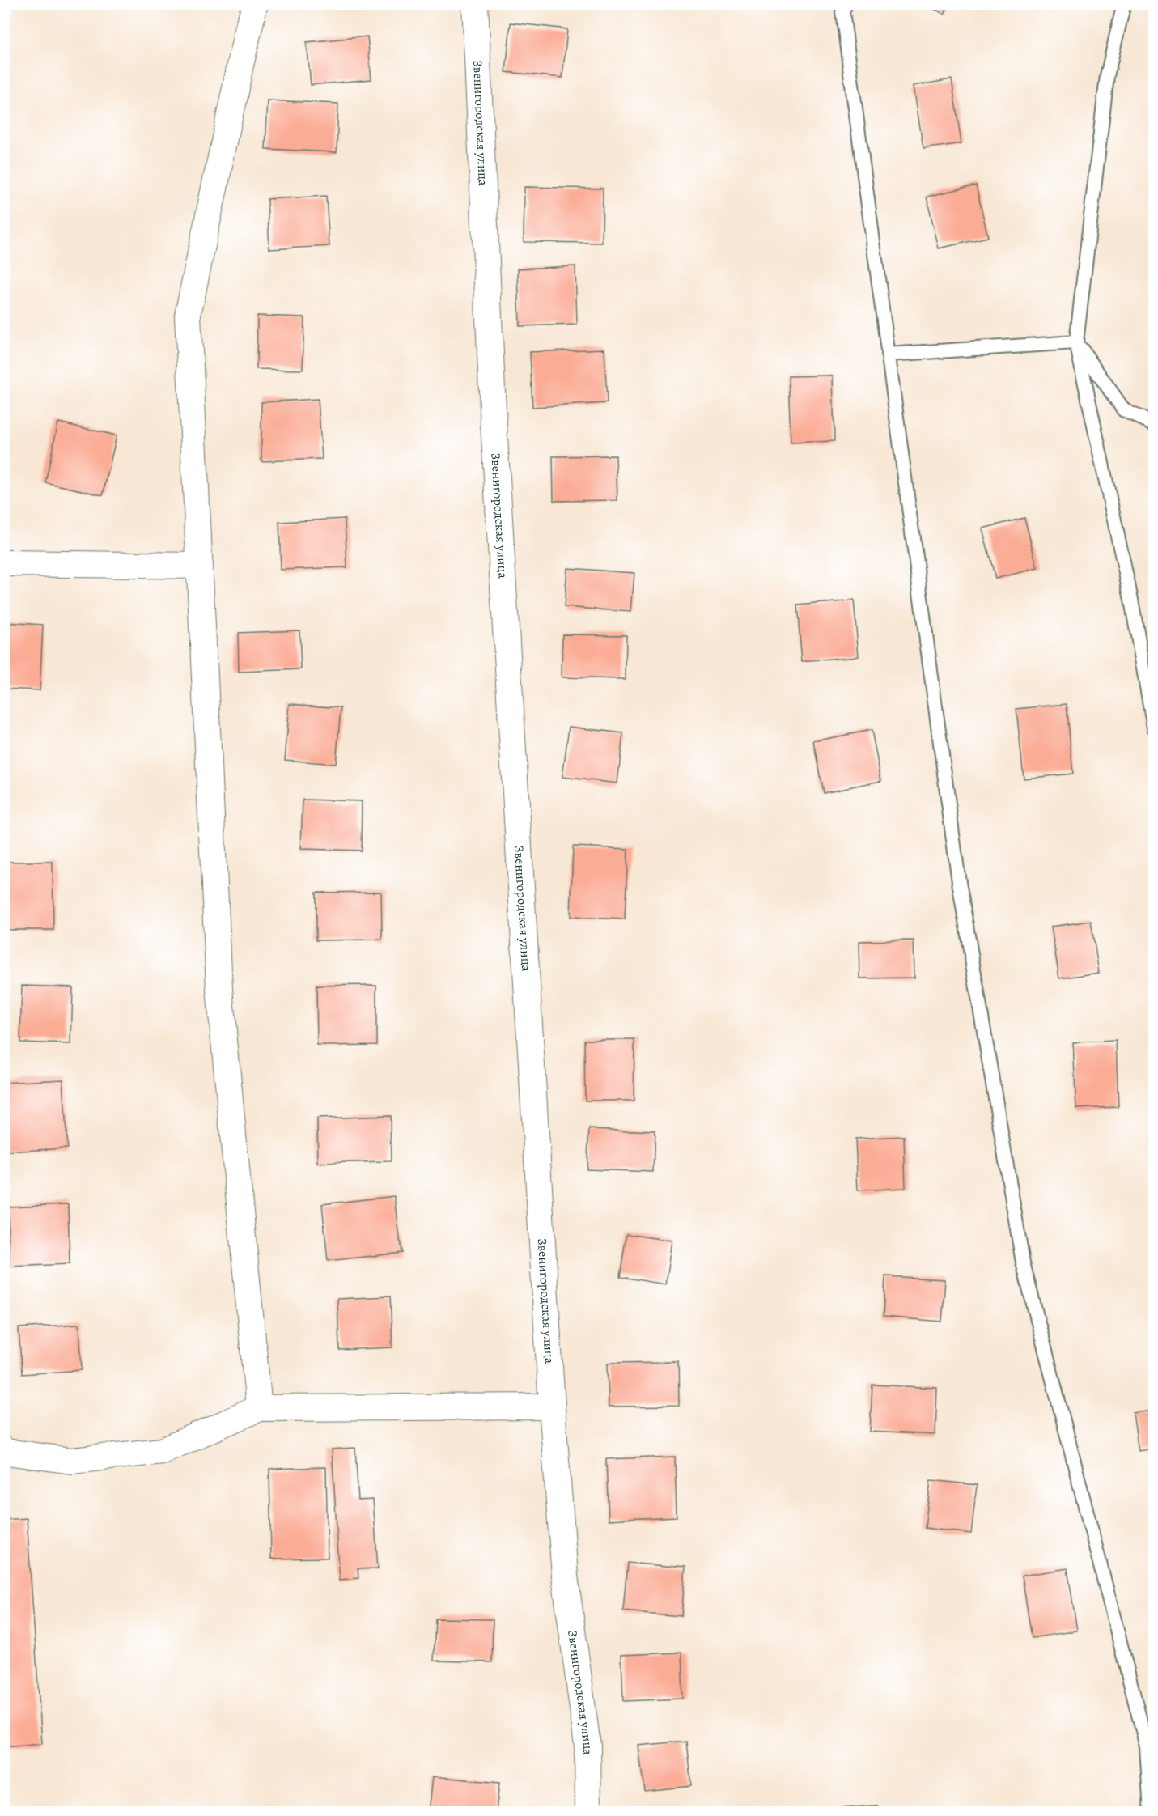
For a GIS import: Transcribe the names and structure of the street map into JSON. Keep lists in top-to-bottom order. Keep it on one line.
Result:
{"streets":{"street":["Звенигородская улица"]}}
